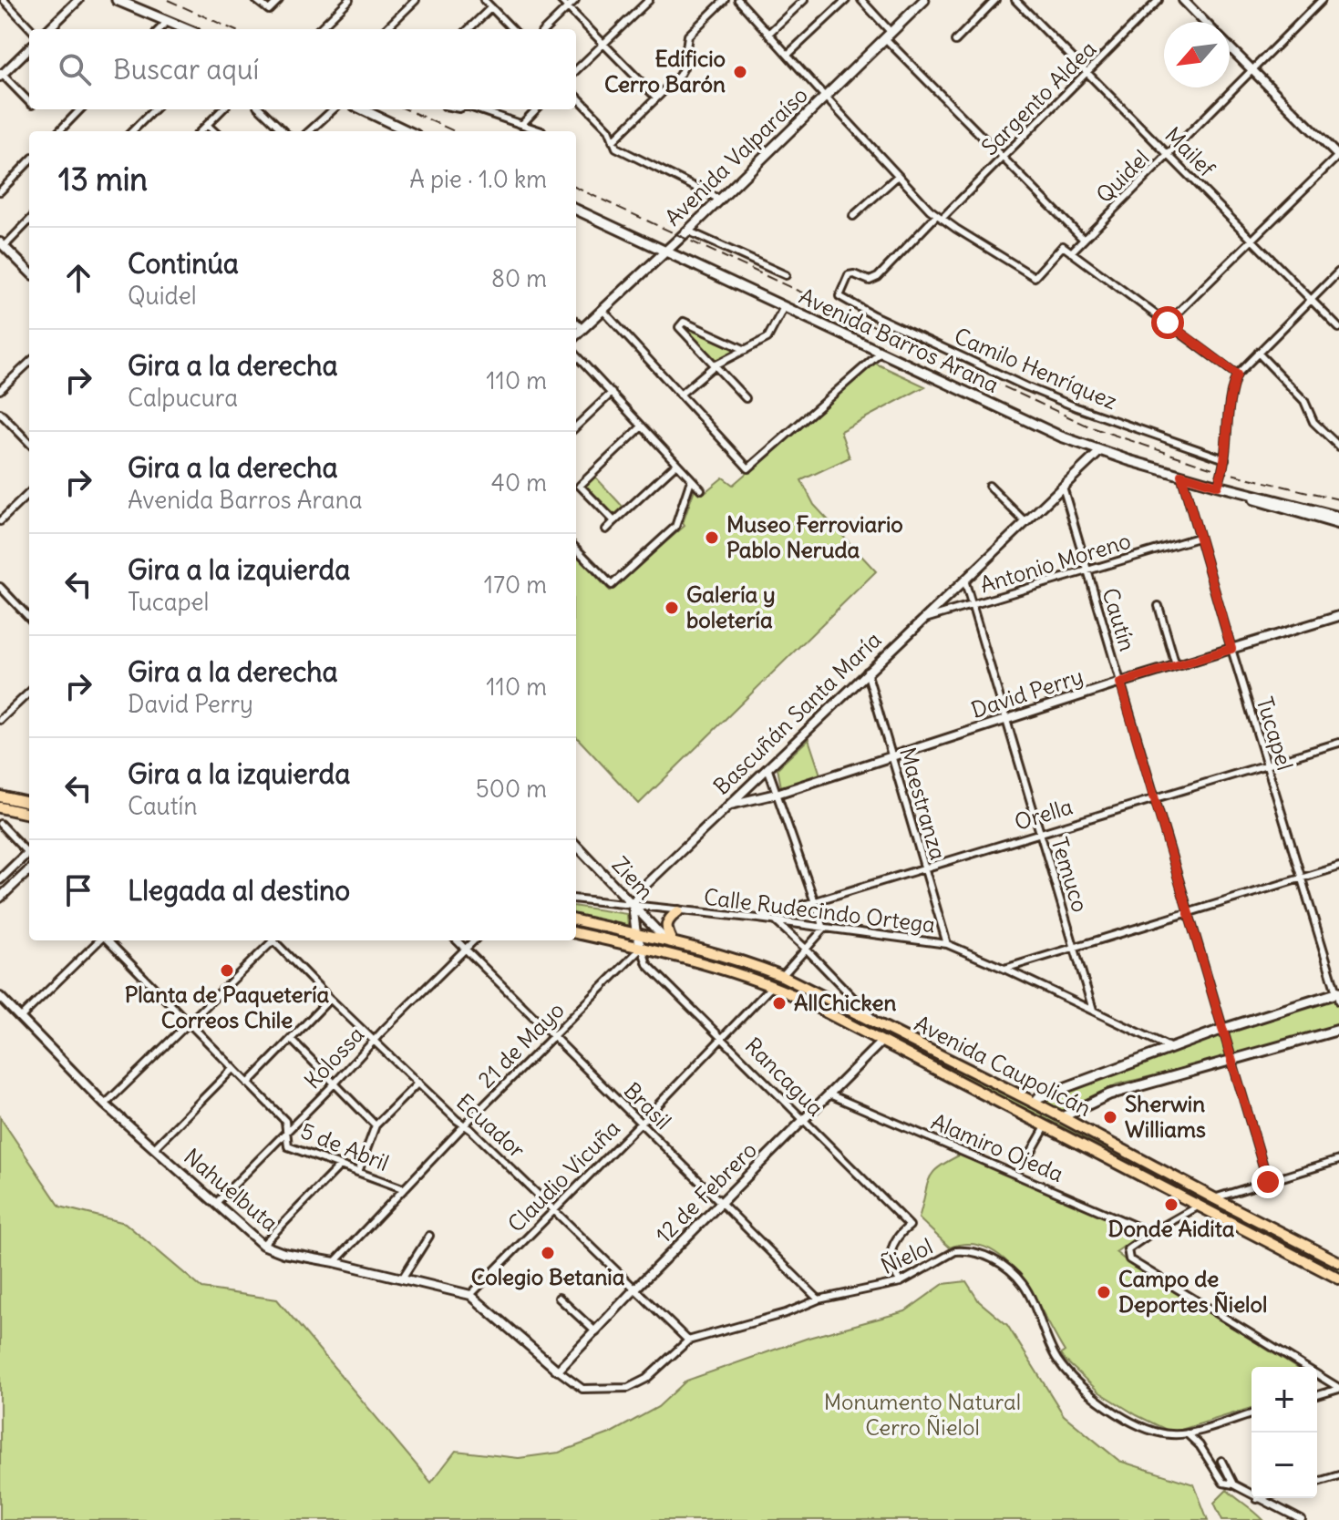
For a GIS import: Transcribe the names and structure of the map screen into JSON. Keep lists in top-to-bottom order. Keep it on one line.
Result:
{"streets":{"main road":["Avenida Valparaíso","Avenida Barros Arana","Avenida Caupolicán"],"street":["Sargento Aldea","Mailef","Quidel","Camilo Henríquez","Antonio Moreno","Cautín","David Perry","Bascuñán Santa María","Tucapel","Maestranza","Orella","Temuco","Ziem","Calle Rudecindo Ortega","21 de Mayo","Kolossa","Rancagua","Brasil","Ecuador","5 de Abril","Alamiro Ojeda","Claudio Vicuña","Nahuelbuta","12 de Febrero","Ñielol"]},"crossings":[["Sargento Aldea","Mailef"],["Sargento Aldea","Camilo Henríquez"],["Mailef","Quidel"],["Avenida Valparaíso","Avenida Barros Arana"],["Avenida Barros Arana","Bascuñán Santa María"],["Avenida Barros Arana","Tucapel"],["Antonio Moreno","Cautín"],["Antonio Moreno","Bascuñán Santa María"],["Antonio Moreno","Tucapel"],["Antonio Moreno","Temuco"],["Cautín","David Perry"],["Cautín","Bascuñán Santa María"],["Cautín","Orella"],["David Perry","Bascuñán Santa María"],["David Perry","Tucapel"],["David Perry","Maestranza"],["David Perry","Temuco"],["Bascuñán Santa María","Maestranza"],["Bascuñán Santa María","Temuco"],["Bascuñán Santa María","Ziem"],["Bascuñán Santa María","Calle Rudecindo Ortega"],["Tucapel","Orella"],["Maestranza","Orella"],["Maestranza","Calle Rudecindo Ortega"],["Orella","Temuco"],["Orella","Calle Rudecindo Ortega"],["Temuco","Calle Rudecindo Ortega"],["Ziem","Calle Rudecindo Ortega"],["Ziem","Avenida Caupolicán"],["21 de Mayo","Avenida Caupolicán"],["21 de Mayo","Rancagua"],["21 de Mayo","Brasil"],["21 de Mayo","Ecuador"],["21 de Mayo","5 de Abril"],["21 de Mayo","Nahuelbuta"],["Kolossa","Brasil"],["Kolossa","Ecuador"],["Kolossa","5 de Abril"],["Kolossa","Nahuelbuta"],["Avenida Caupolicán","Rancagua"],["Avenida Caupolicán","Claudio Vicuña"],["Avenida Caupolicán","12 de Febrero"],["Rancagua","Claudio Vicuña"],["Rancagua","12 de Febrero"],["Rancagua","Ñielol"],["Brasil","Claudio Vicuña"],["Brasil","12 de Febrero"],["Brasil","Ñielol"],["Ecuador","Claudio Vicuña"],["Ecuador","12 de Febrero"],["Ecuador","Ñielol"],["Alamiro Ojeda","12 de Febrero"],["Claudio Vicuña","Nahuelbuta"],["Nahuelbuta","12 de Febrero"],["Nahuelbuta","Ñielol"],["12 de Febrero","Ñielol"]],"parks":["Monumento Natural Cerro Ñielol"],"places":["Edificio Cerro Barón","Museo Ferroviario Pablo Neruda","Galería y boletería","Planta de Paquetería Correos Chile","AllChicken","Sherwin Williams","Donde Aidita","Colegio Betania","Campo de Deportes Ñielol"],"north":"bottom left","page":{"search":"Buscar aquí","heading":["13 min","A pie · 1.0 km"],"list":[["Continúa","Quidel","80 m"],["Gira a la derecha","Calpucura","110 m"],["Gira a la derecha","Avenida Barros Arana","40 m"],["Gira a la izquierda","Tucapel","170 m"],["Gira a la derecha","David Perry","110 m"],["Gira a la izquierda","Cautín","500 m"],"Llegada al destino"],"map_buttons":["+","−"]}}
